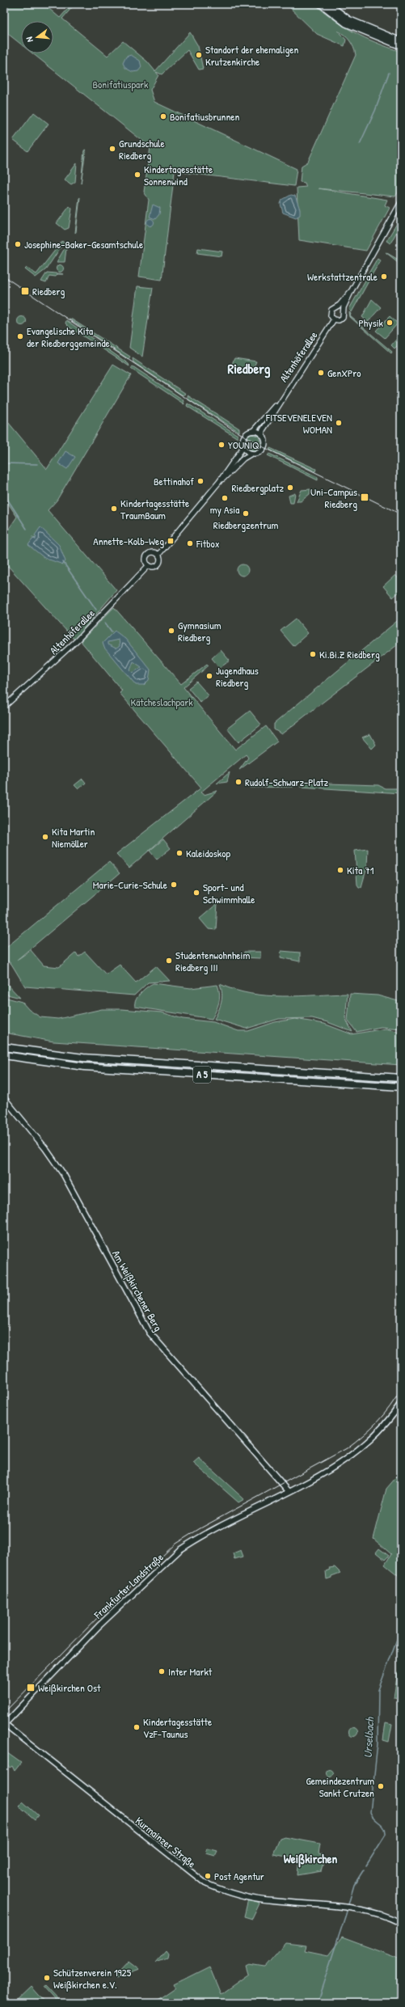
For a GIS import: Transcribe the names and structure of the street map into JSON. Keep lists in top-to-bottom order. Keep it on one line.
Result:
{"streets":{"highway":["A 5"],"main road":["Am Weißkirchener Berg","Frankfurter Landstraße","Kurmainzer Straße"],"street":["Altenhöferallee"]},"crossings":[["Am Weißkirchener Berg","Frankfurter Landstraße"],["Frankfurter Landstraße","Kurmainzer Straße"]],"districts":["Riedberg","Weißkirchen"],"water":["Urselbach"],"parks":["Bonifatiuspark","Kätcheslachpark"],"places":{"other":["Standort der ehemaligen Krutzenkirche","Bonifatiusbrunnen","Grundschule Riedberg","Kindertagesstätte Sonnenwind","Josephine-Baker-Gesamtschule","Werkstattzentrale","Physik","Evangelische Kita der Riedberggemeinde","GenXPro","FITSEVENELEVEN WOMAN","YOUNIQ","Bettinahof","Riedbergplatz","my Asia","Kindertagesstätte TraumBaum","Riedbergzentrum","Fitbox","Gymnasium Riedberg","Ki.Bi.Z Riedberg","Jugendhaus Riedberg","Rudolf-Schwarz-Platz","Kita Martin Niemöller","Kaleidoskop","Kita 71","Marie-Curie-Schule","Sport- und Schwimmhalle","Studentenwohnheim Riedberg III","Inter Markt","Kindertagesstätte VzF-Taunus","Gemeindezentrum Sankt Crutzen","Post Agentur","Schützenverein 1925 Weißkirchen e.V."],"transit":["Riedberg","Uni-Campus Riedberg","Annette-Kolb-Weg","Weißkirchen Ost"]},"north":"left"}
